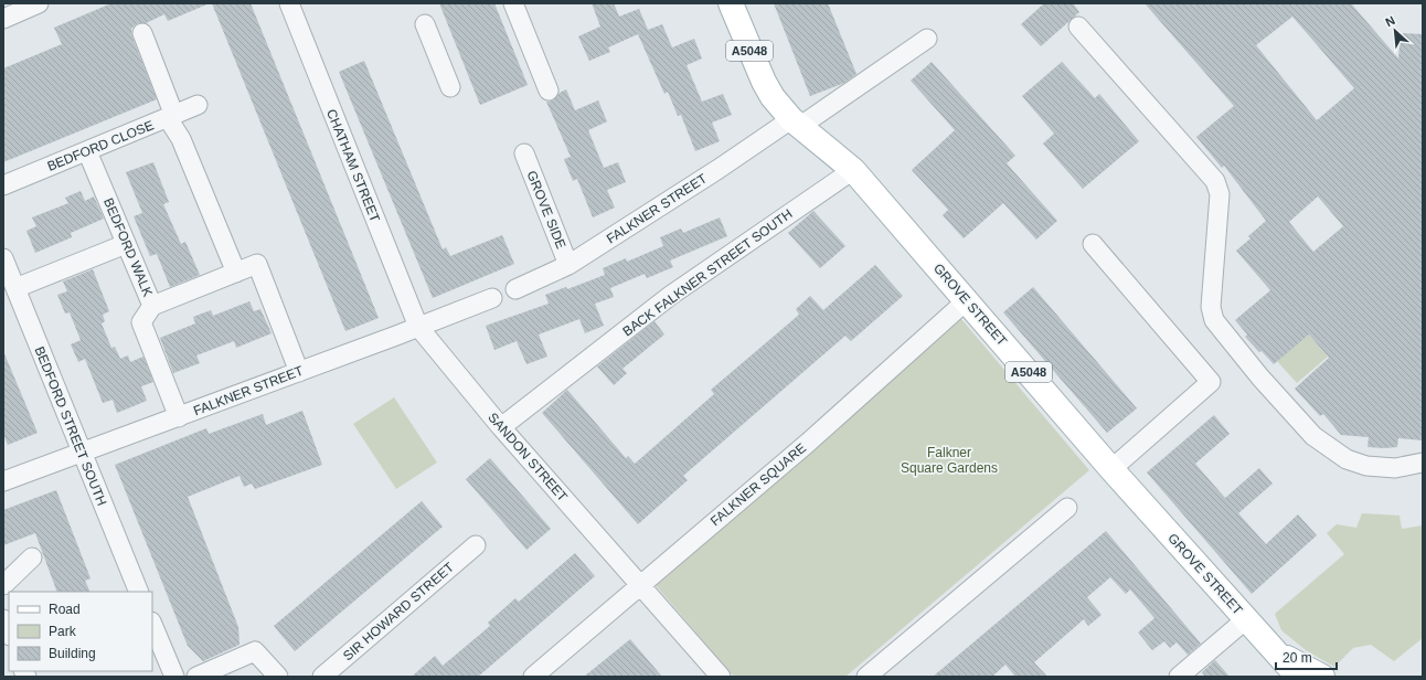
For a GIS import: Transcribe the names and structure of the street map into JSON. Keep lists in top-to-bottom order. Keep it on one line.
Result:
{"streets":{"main road":["A5048","GROVE STREET"],"street":["BEDFORD CLOSE","CHATHAM STREET","FALKNER STREET","GROVE SIDE","BEDFORD WALK","BACK FALKNER STREET SOUTH","BEDFORD STREET SOUTH","SANDON STREET","FALKNER SQUARE","SIR HOWARD STREET"]},"crossings":[["BEDFORD CLOSE","BEDFORD WALK"],["CHATHAM STREET","FALKNER STREET"],["CHATHAM STREET","SANDON STREET"],["FALKNER STREET","GROVE SIDE"],["FALKNER STREET","BEDFORD WALK"],["FALKNER STREET","GROVE STREET"],["FALKNER STREET","BEDFORD STREET SOUTH"],["FALKNER STREET","SANDON STREET"],["BACK FALKNER STREET SOUTH","GROVE STREET"],["BACK FALKNER STREET SOUTH","SANDON STREET"],["GROVE STREET","FALKNER SQUARE"],["SANDON STREET","FALKNER SQUARE"]],"parks":["Falkner Square Gardens"],"legend":["Road","Park","Building"],"scale_bar":"20 m","north":"top left"}
